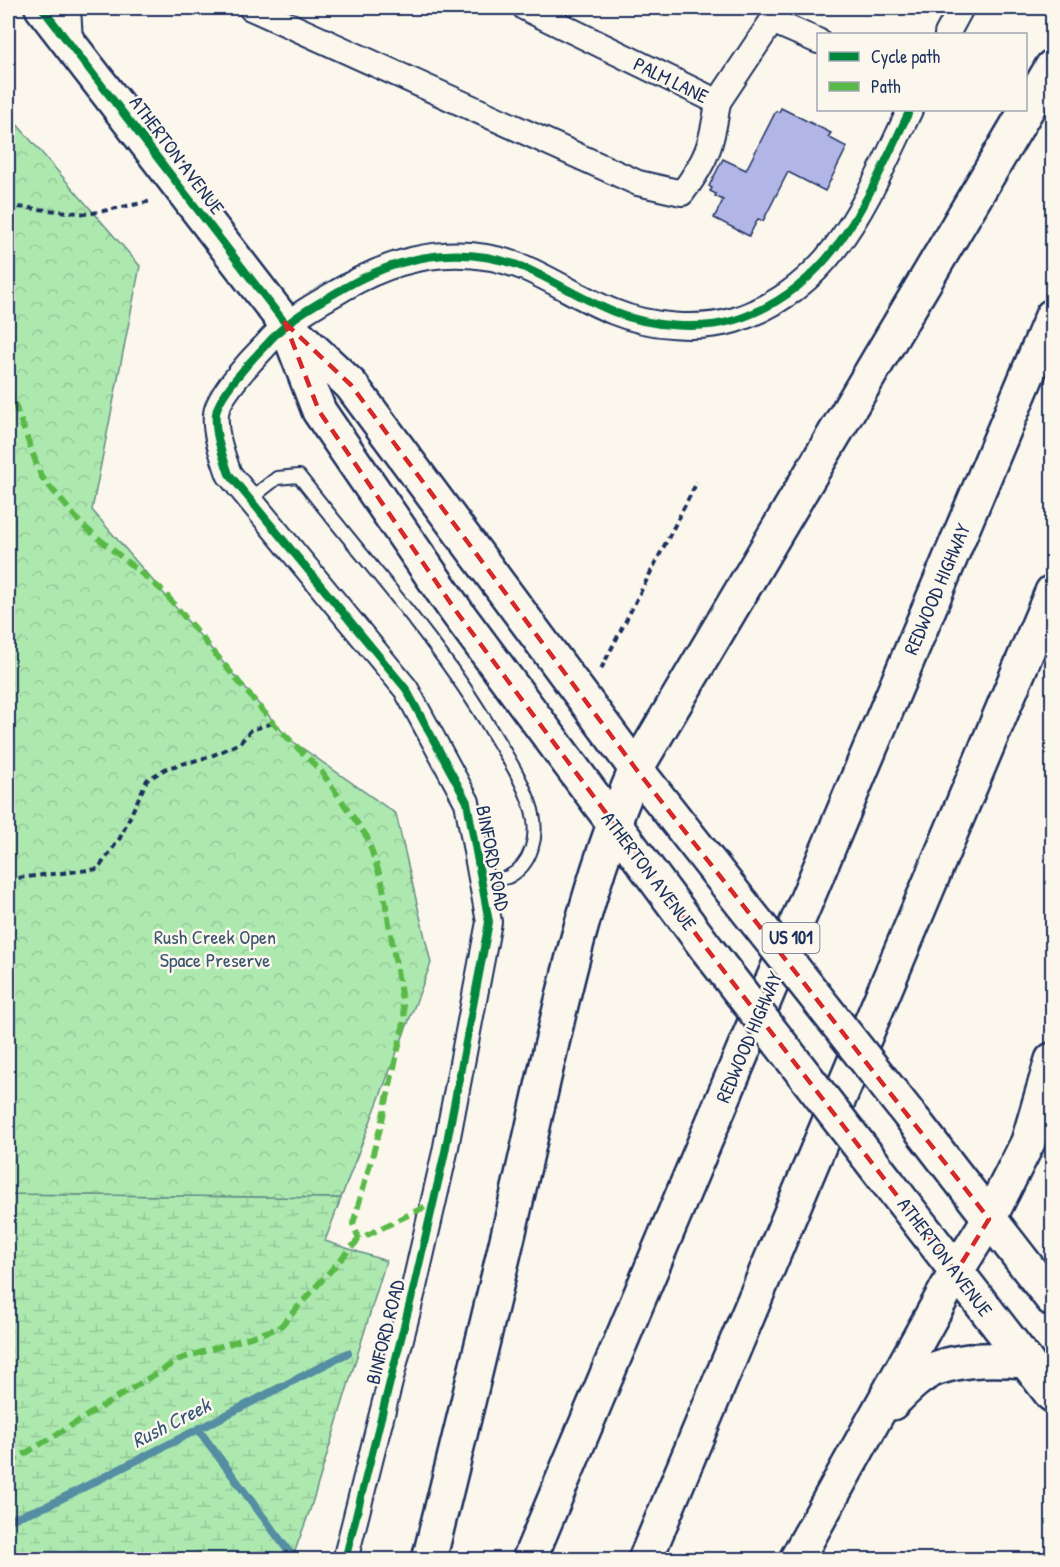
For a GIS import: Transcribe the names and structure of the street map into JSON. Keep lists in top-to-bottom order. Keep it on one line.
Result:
{"streets":{"main road":["ATHERTON AVENUE","REDWOOD HIGHWAY","US 101"],"street":["PALM LANE","BINFORD ROAD"]},"crossings":[["ATHERTON AVENUE","BINFORD ROAD"]],"water":["Rush Creek"],"parks":["Rush Creek Open Space Preserve"],"legend":["Cycle path","Path"]}
